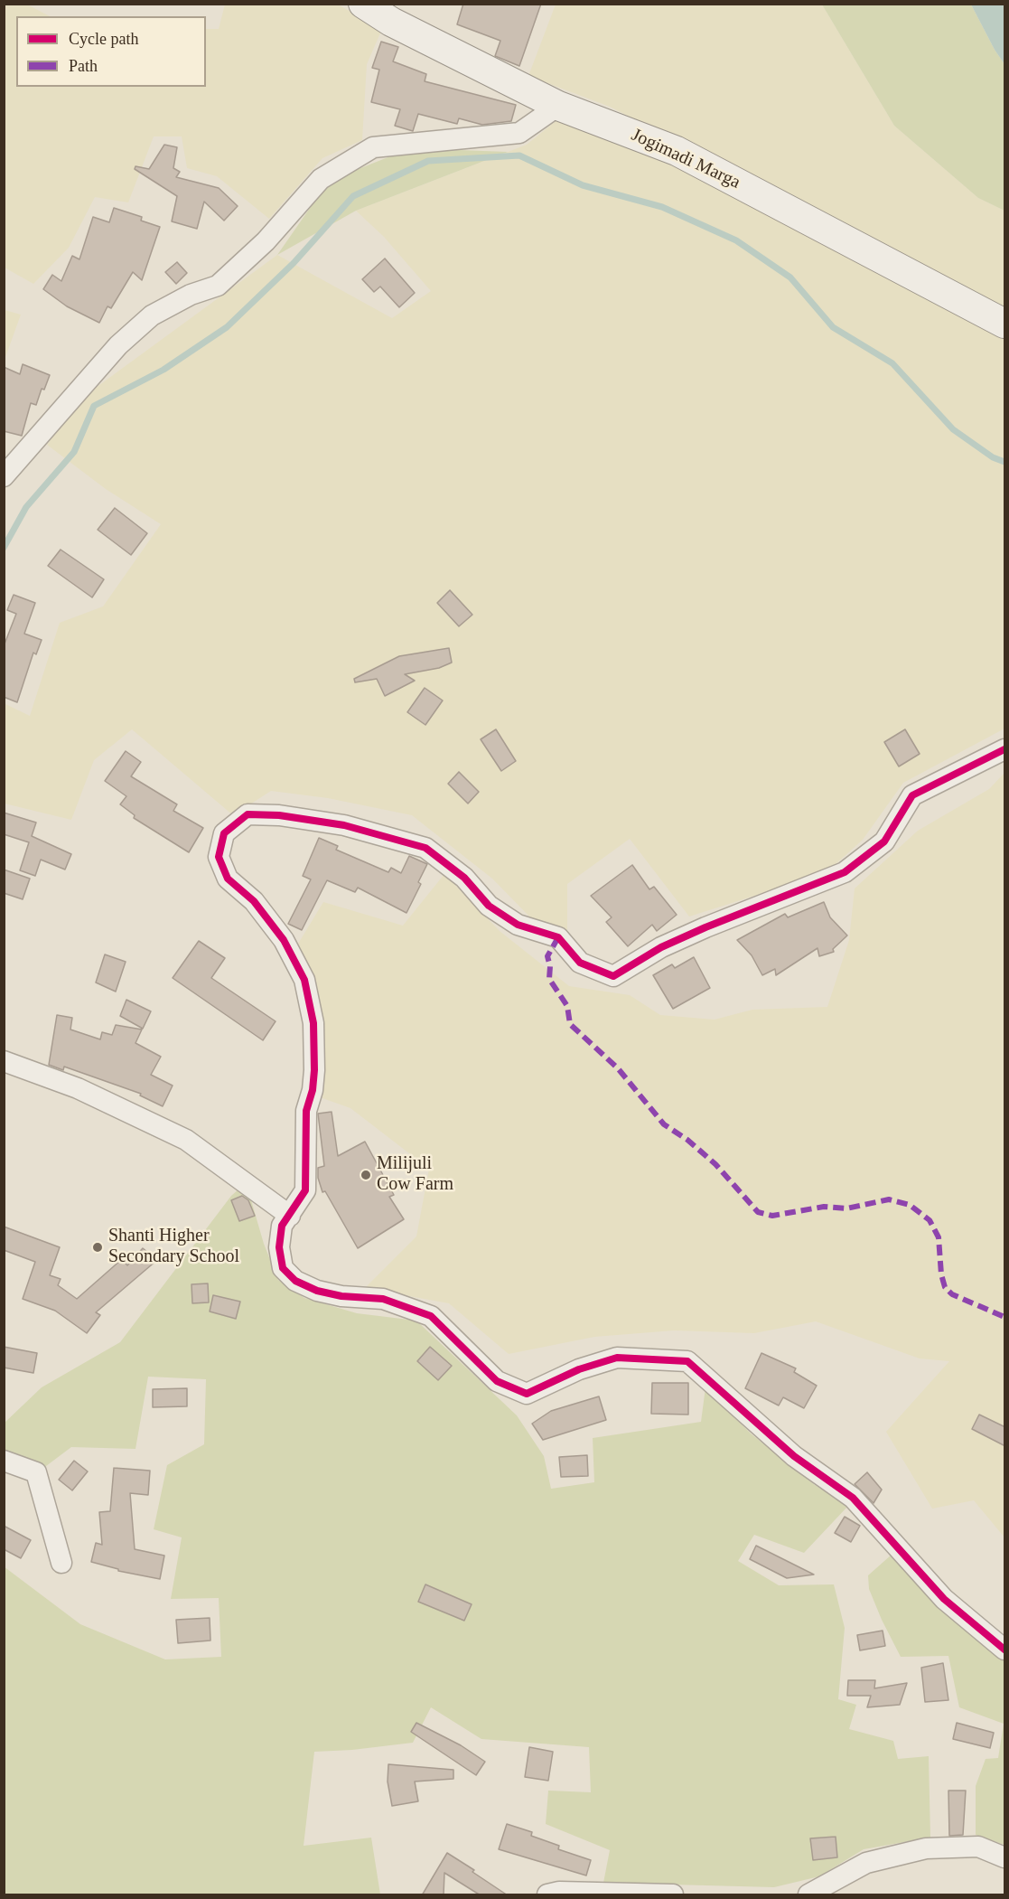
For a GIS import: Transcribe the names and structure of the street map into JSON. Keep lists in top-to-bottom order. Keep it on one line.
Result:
{"streets":{"main road":["Jogimadi Marga"]},"places":["Milijuli Cow Farm","Shanti Higher Secondary School"],"legend":["Cycle path","Path"]}
